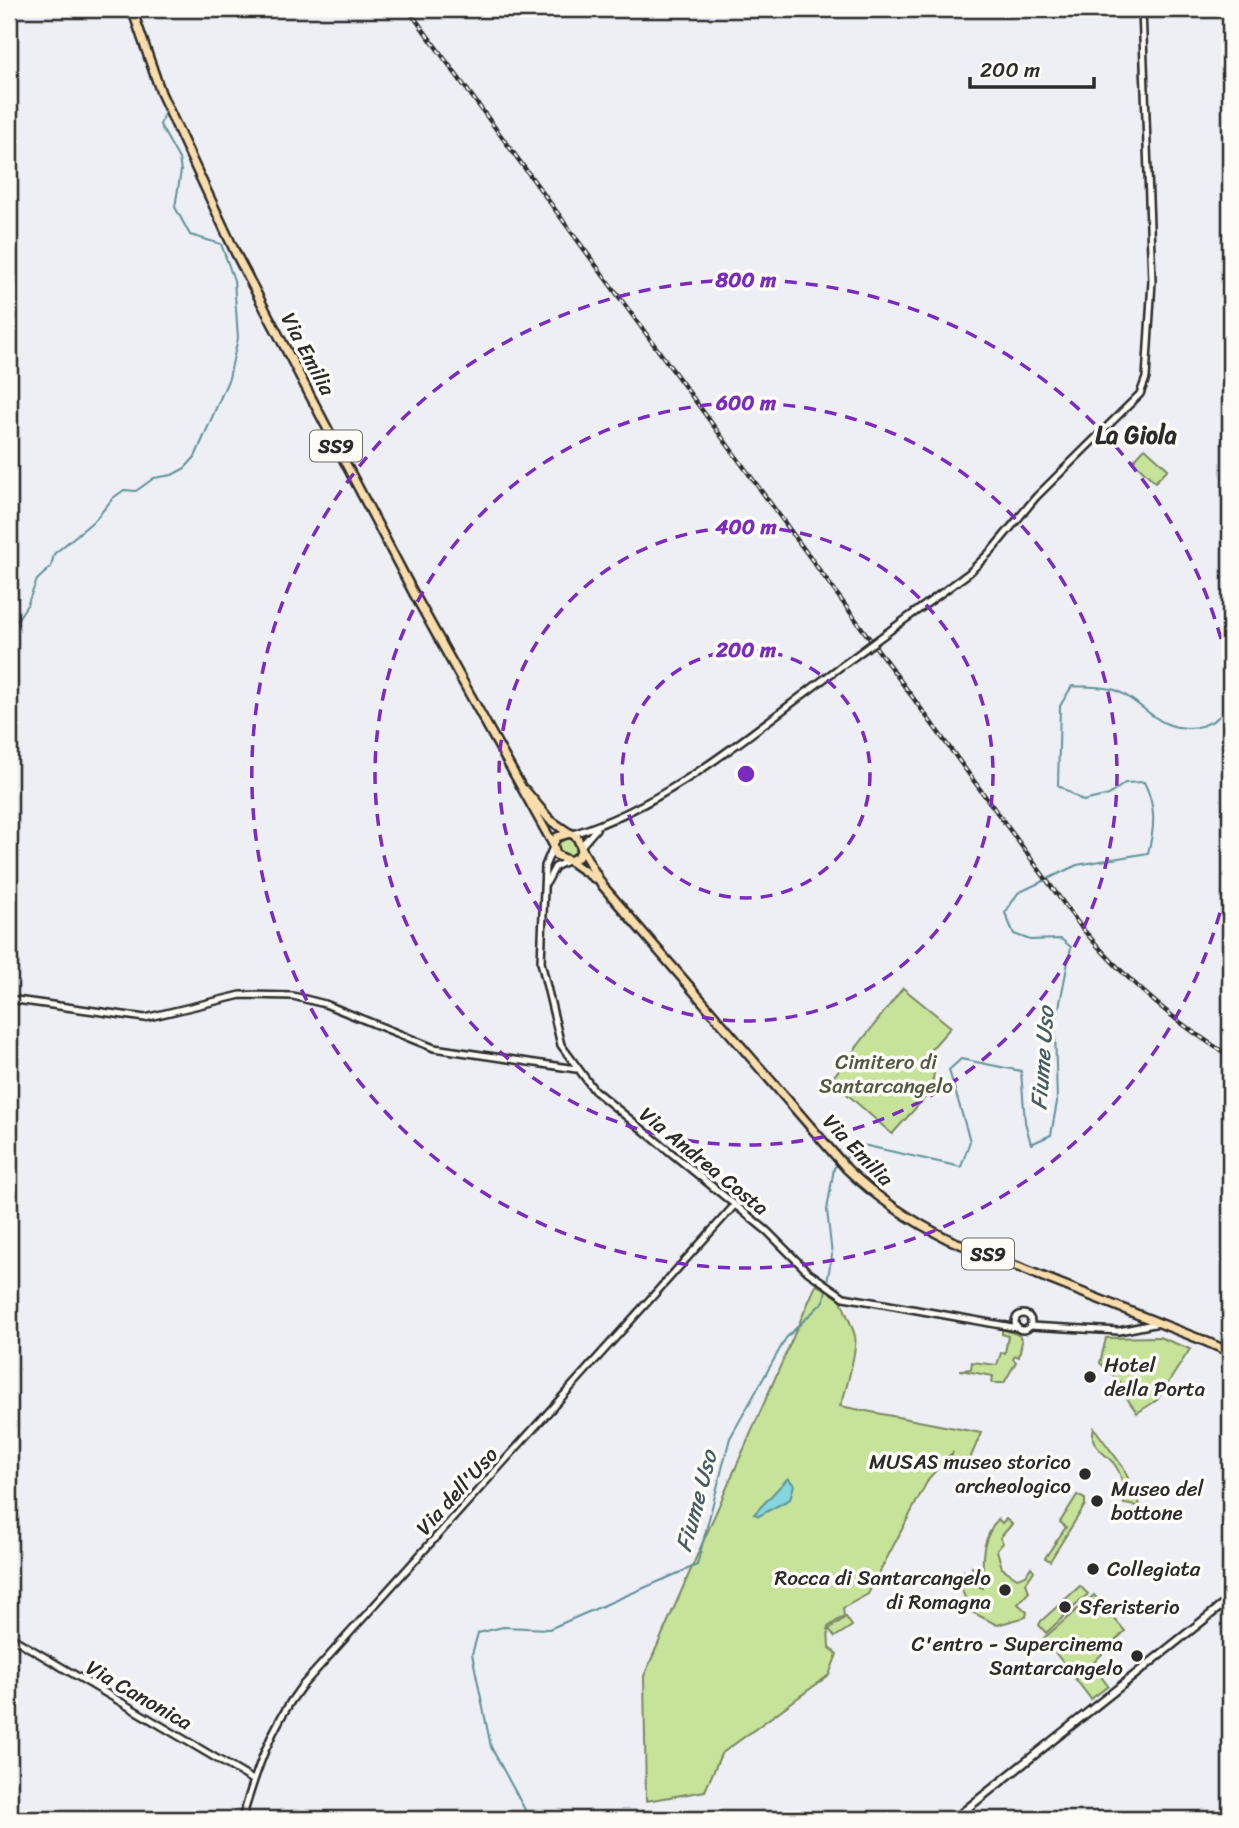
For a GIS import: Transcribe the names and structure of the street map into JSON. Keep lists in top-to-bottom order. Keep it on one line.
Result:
{"streets":{"main road":["Via Emilia","SS9"],"street":["Via Andrea Costa","Via dell'Uso","Via Canonica"]},"crossings":[["Via Emilia","Via Andrea Costa"],["Via Andrea Costa","Via dell'Uso"],["Via dell'Uso","Via Canonica"]],"districts":["La Giola"],"water":["Fiume Uso"],"parks":["Cimitero di Santarcangelo"],"places":["Hotel della Porta","MUSAS museo storico archeologico","Museo del bottone","Collegiata","Rocca di Santarcangelo di Romagna","Sferisterio","C'entro - Supercinema Santarcangelo"],"scale_bar":"200 m","rings":["800 m","600 m","400 m","200 m"]}
